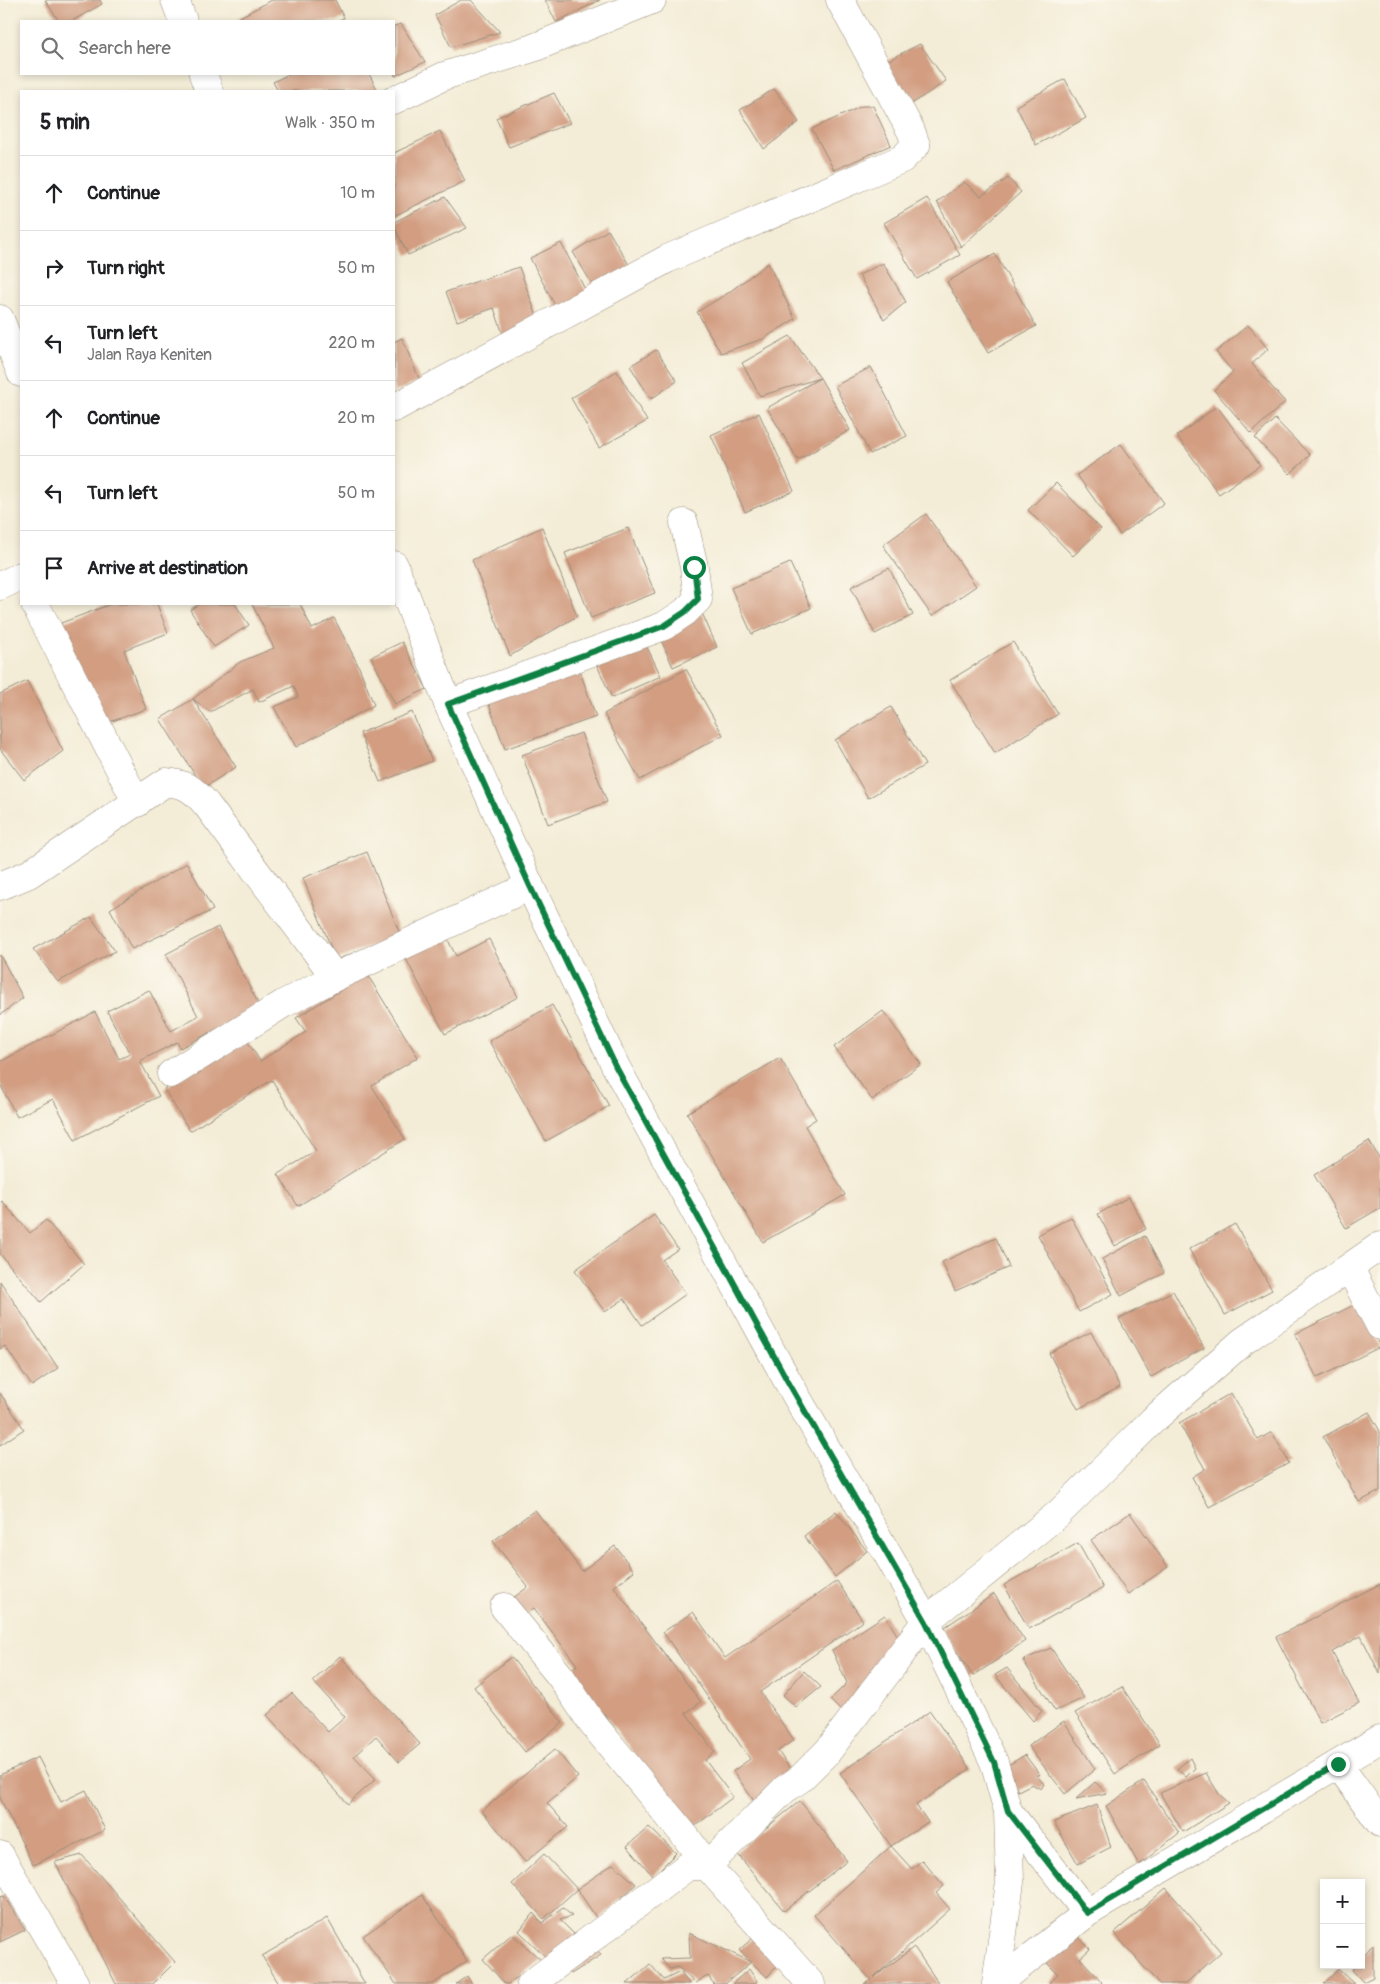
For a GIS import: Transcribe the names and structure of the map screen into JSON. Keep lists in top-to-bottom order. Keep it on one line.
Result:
{"page":{"search":"Search here","heading":["5 min","Walk · 350 m"],"list":[["Continue","10 m"],["Turn right","50 m"],["Turn left","Jalan Raya Keniten","220 m"],["Continue","20 m"],["Turn left","50 m"],"Arrive at destination"],"map_buttons":["+","−"]}}
